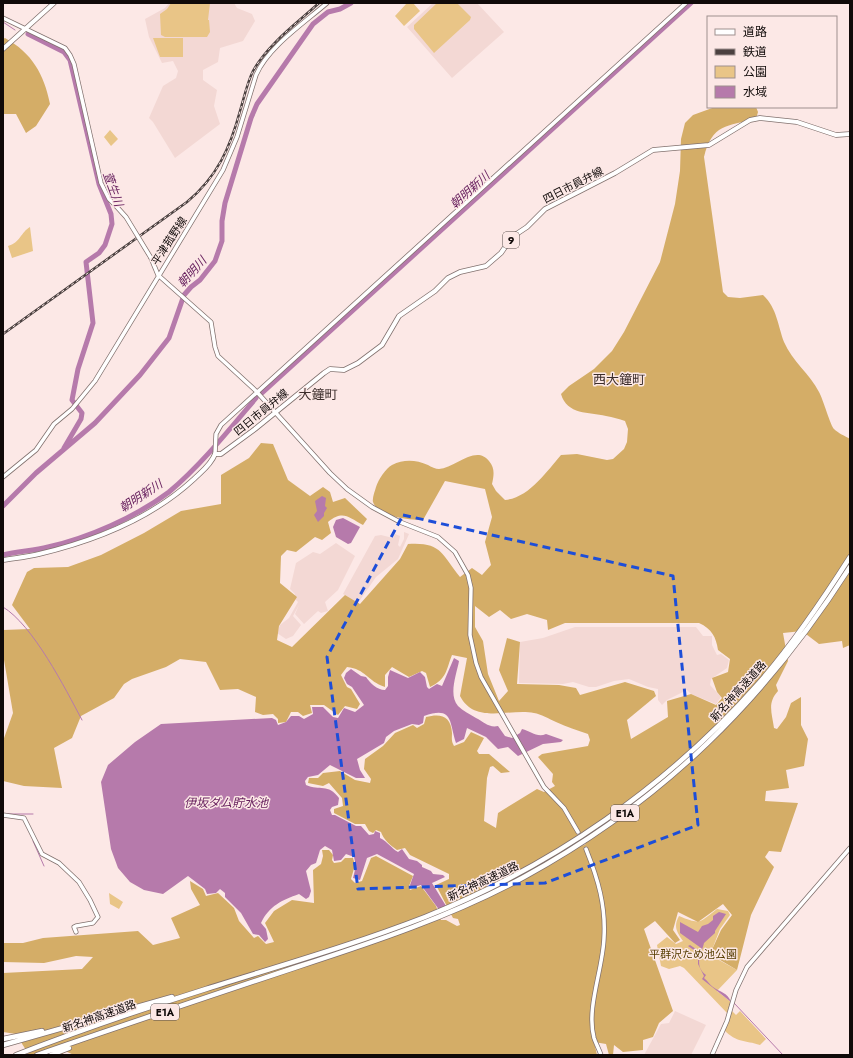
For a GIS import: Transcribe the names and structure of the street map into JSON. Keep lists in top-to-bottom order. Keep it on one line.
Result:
{"streets":{"highway":["新名神高速道路","E1A"],"main road":["四日市員弁線","9"],"street":["平津菰野線"]},"districts":["西大鐘町","大鐘町"],"water":["萱生川","朝明新川","朝明川","伊坂ダム貯水池"],"parks":["平群沢ため池公園"],"legend":["道路","鉄道","公園","水域"]}
